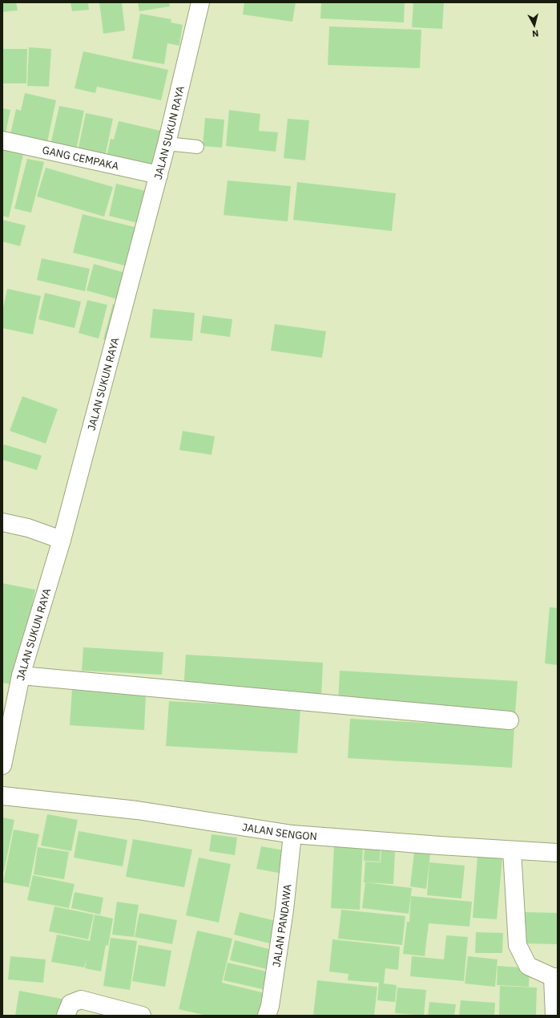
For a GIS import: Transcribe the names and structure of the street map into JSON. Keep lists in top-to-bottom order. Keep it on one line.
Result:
{"streets":{"street":["JALAN SUKUN RAYA","GANG CEMPAKA","JALAN SENGON","JALAN PANDAWA"]},"crossings":[["JALAN SUKUN RAYA","GANG CEMPAKA"],["JALAN SENGON","JALAN PANDAWA"]],"north":"bottom"}
